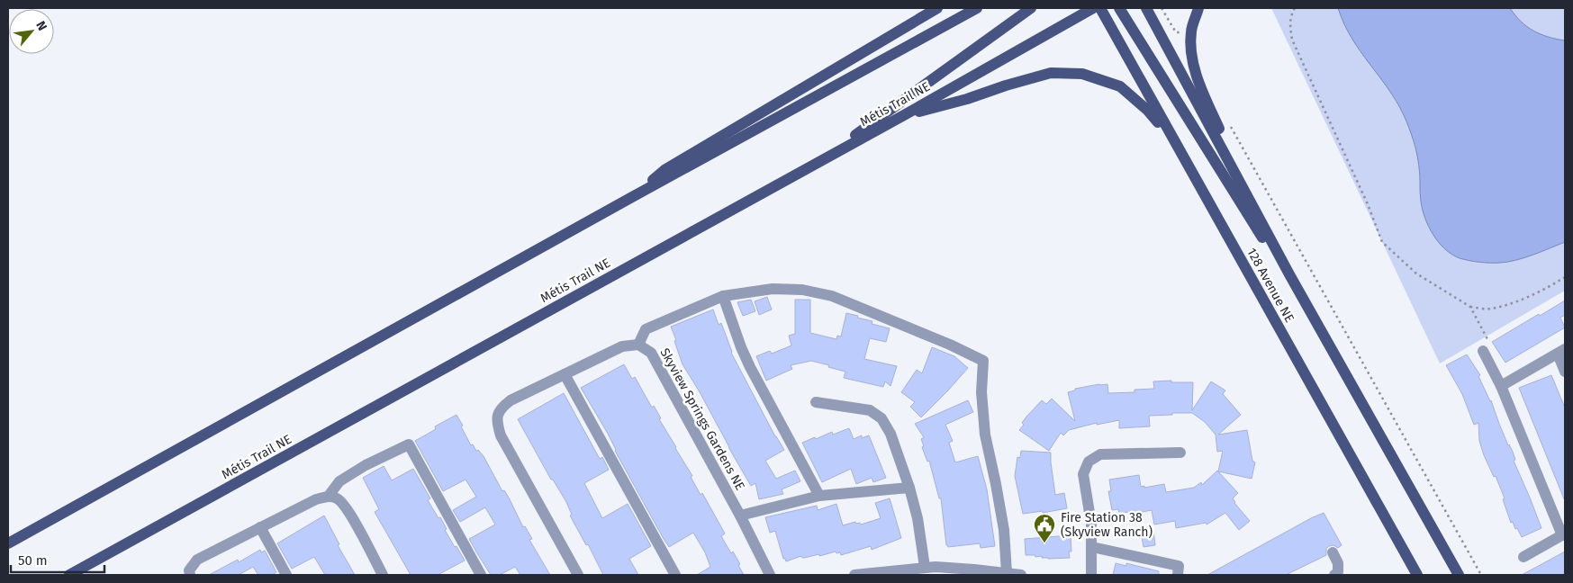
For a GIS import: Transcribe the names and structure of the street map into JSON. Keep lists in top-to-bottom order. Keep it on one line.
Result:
{"streets":{"main road":["Métis Trail NE","128 Avenue NE"],"street":["Skyview Springs Gardens NE"]},"places":{"public building":["Fire Station 38 (Skyview Ranch)"]},"scale_bar":"50 m","north":"top right"}
